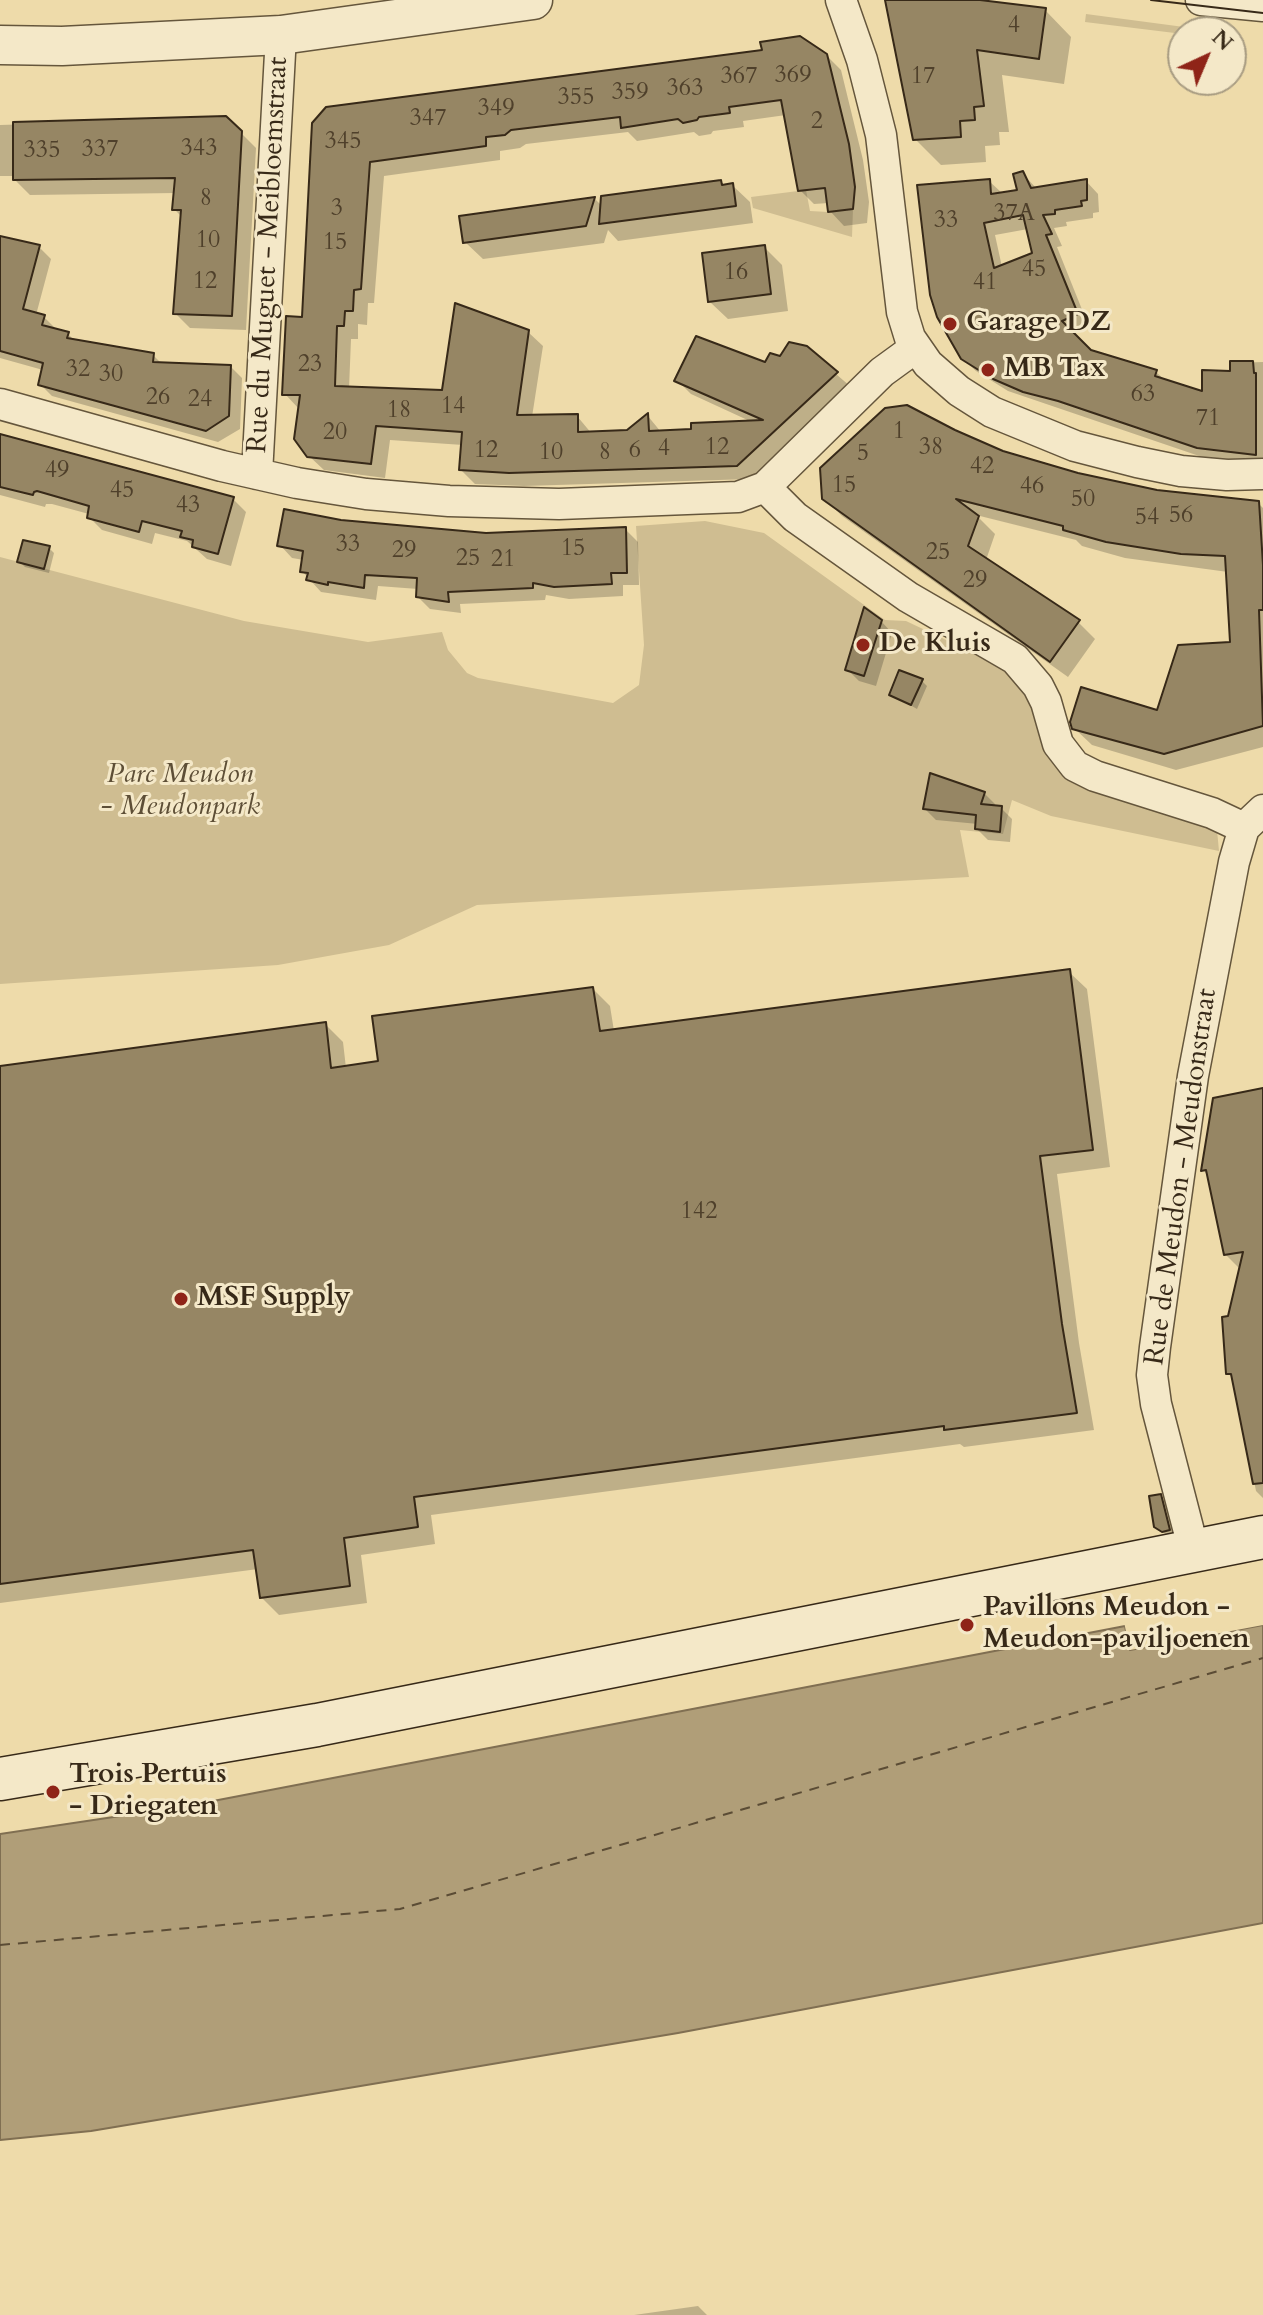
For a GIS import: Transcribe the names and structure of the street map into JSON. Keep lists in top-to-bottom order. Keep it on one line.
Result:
{"streets":{"street":["Rue du Muguet - Meibloemstraat","Rue de Meudon - Meudonstraat"]},"parks":["Parc Meudon - Meudonpark"],"places":["Garage DZ","MB Tax","De Kluis","MSF Supply","Pavillons Meudon - Meudon-paviljoenen","Trois Pertuis - Driegaten"],"house_numbers":["4","369","367","17","363","359","355","349","347","2","345","343","337","335","8","3","37A","33","10","15","45","16","12","41","23","32","30","63","26","24","14","18","71","1","20","12","38","4","12","6","10","8","5","42","49","15","46","45","50","43","56","54","33","15","29","25","25","21","29","142"],"north":"top right"}
